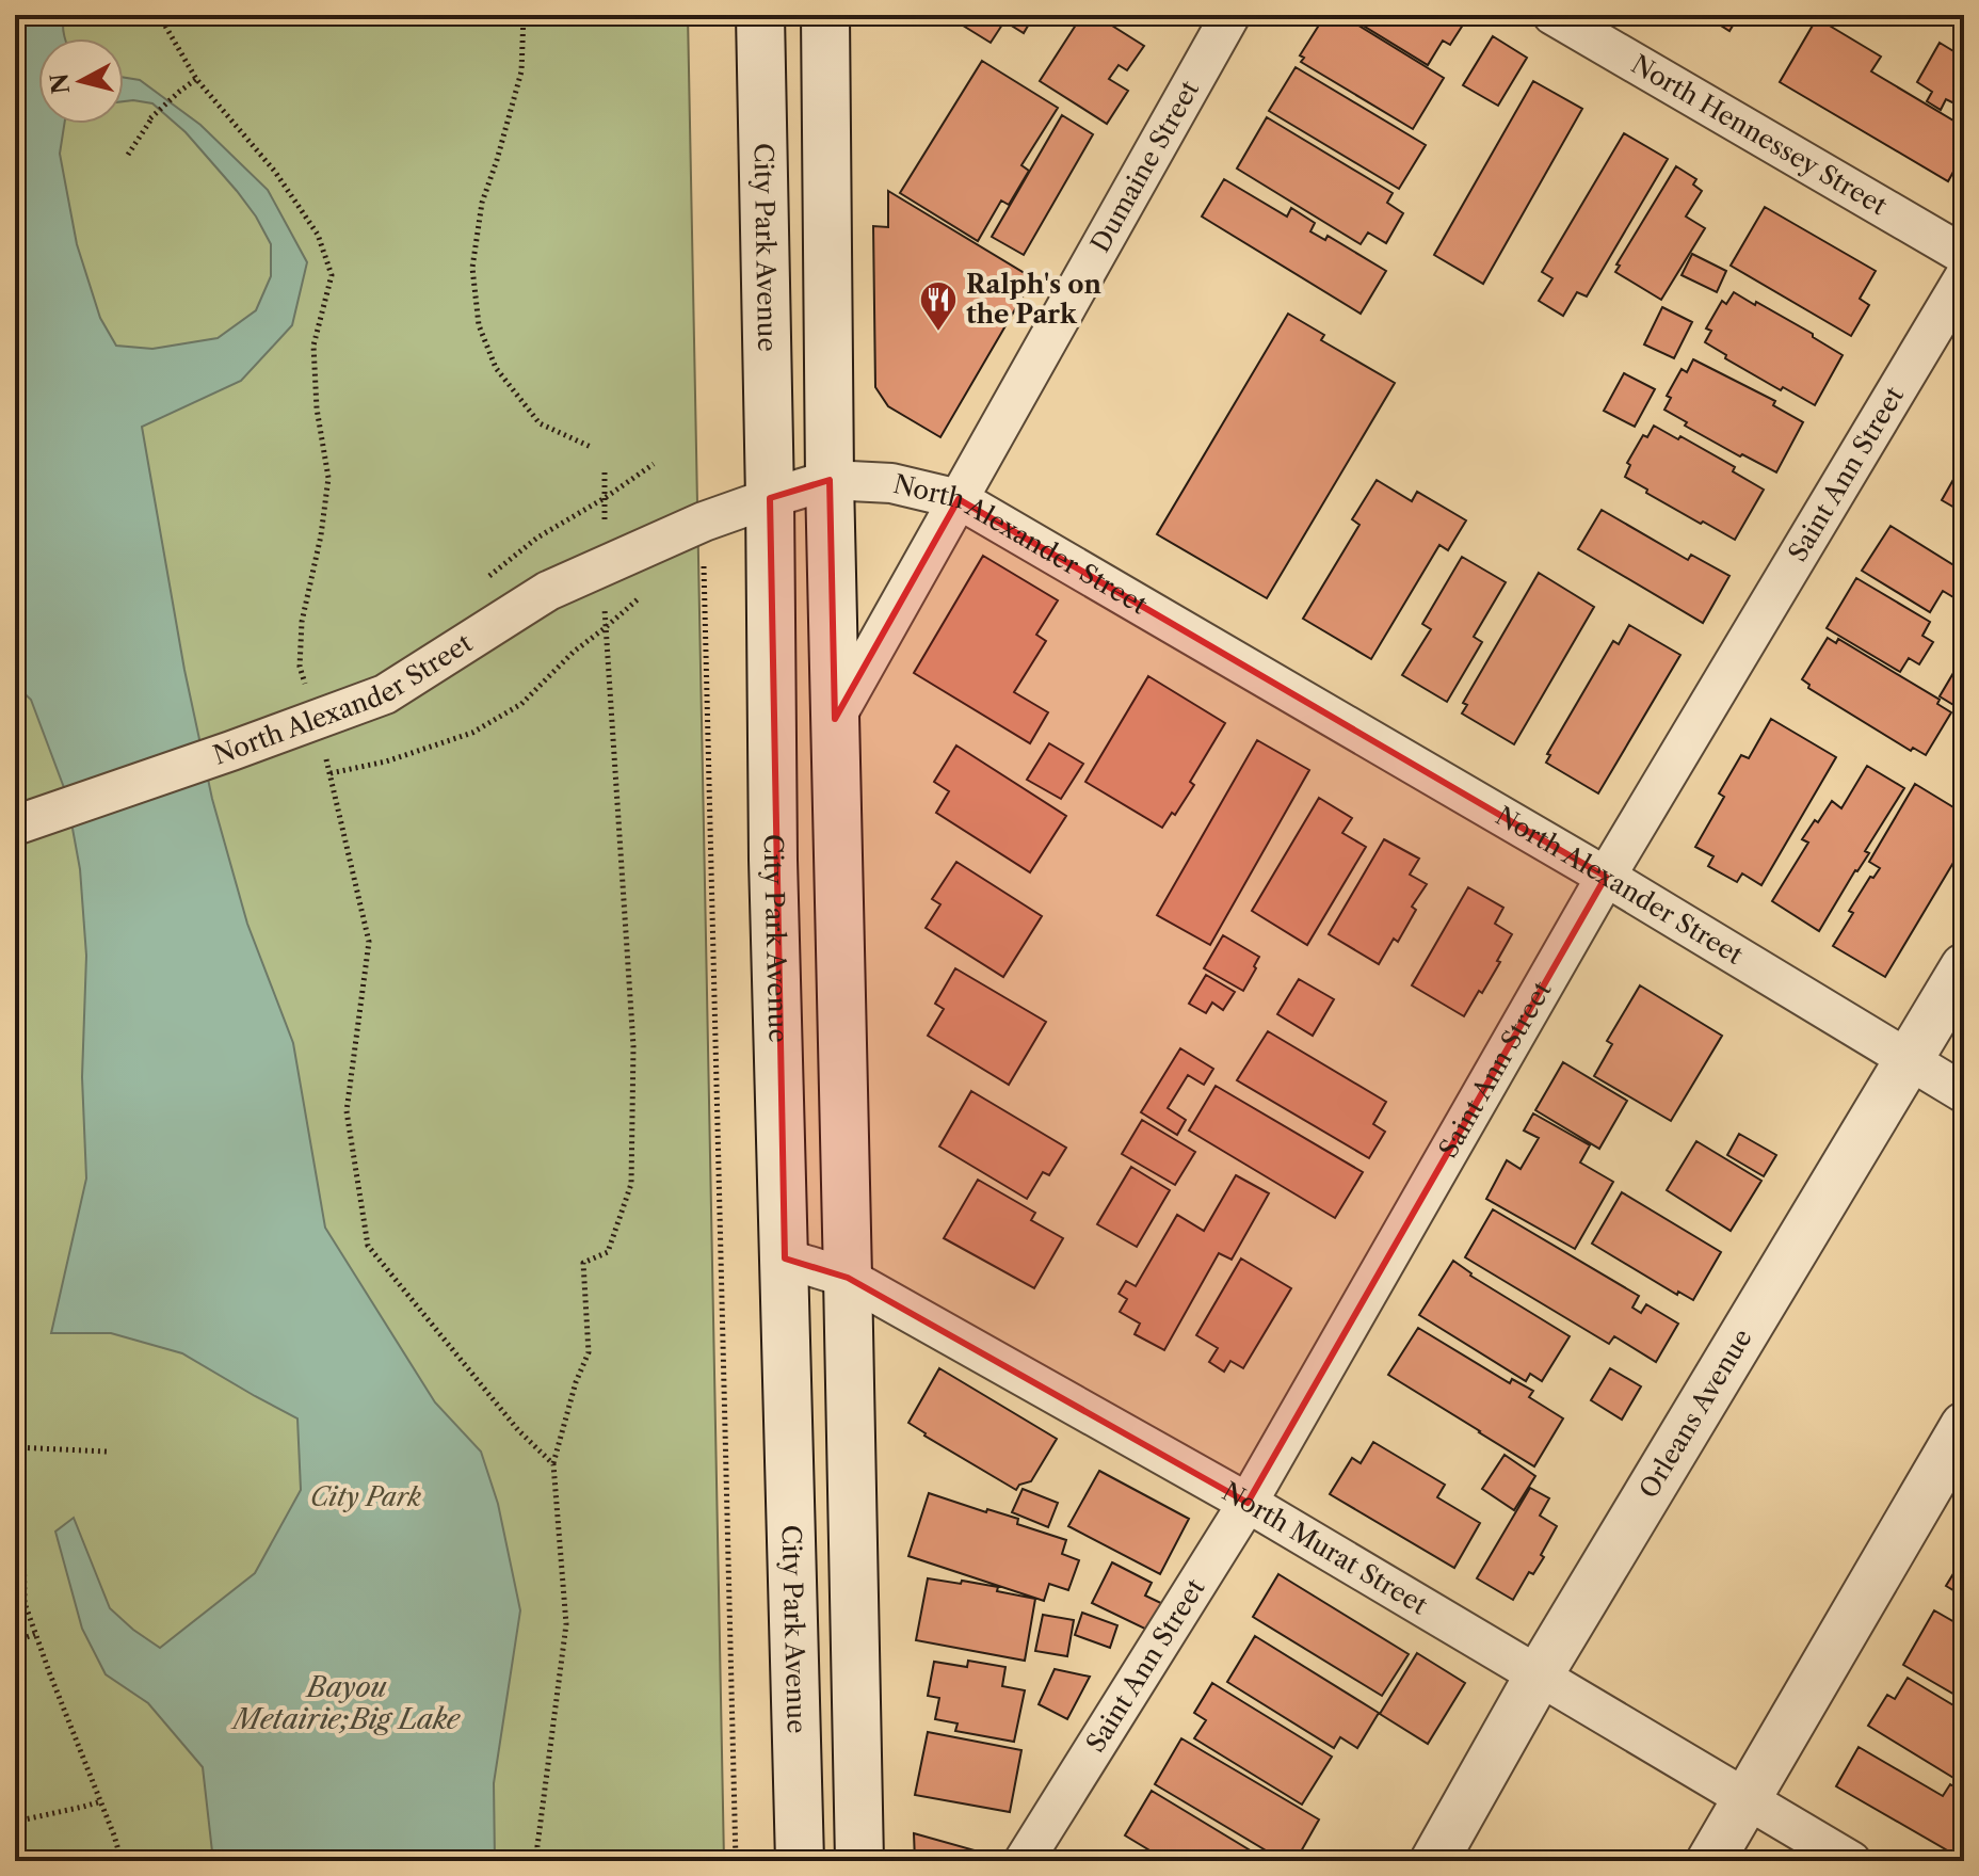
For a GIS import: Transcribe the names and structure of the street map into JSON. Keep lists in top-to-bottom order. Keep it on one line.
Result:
{"streets":{"main road":["City Park Avenue","Orleans Avenue"],"street":["North Hennessey Street","Dumaine Street","Saint Ann Street","North Alexander Street","North Murat Street"]},"crossings":[["Dumaine Street","North Alexander Street"],["City Park Avenue","North Alexander Street"],["City Park Avenue","North Murat Street"],["Saint Ann Street","North Alexander Street"],["Saint Ann Street","North Murat Street"],["North Alexander Street","Orleans Avenue"],["Orleans Avenue","North Murat Street"]],"water":["Bayou Metairie;Big Lake"],"parks":["City Park"],"places":{"restaurant":["Ralph's on the Park"]},"north":"left"}
